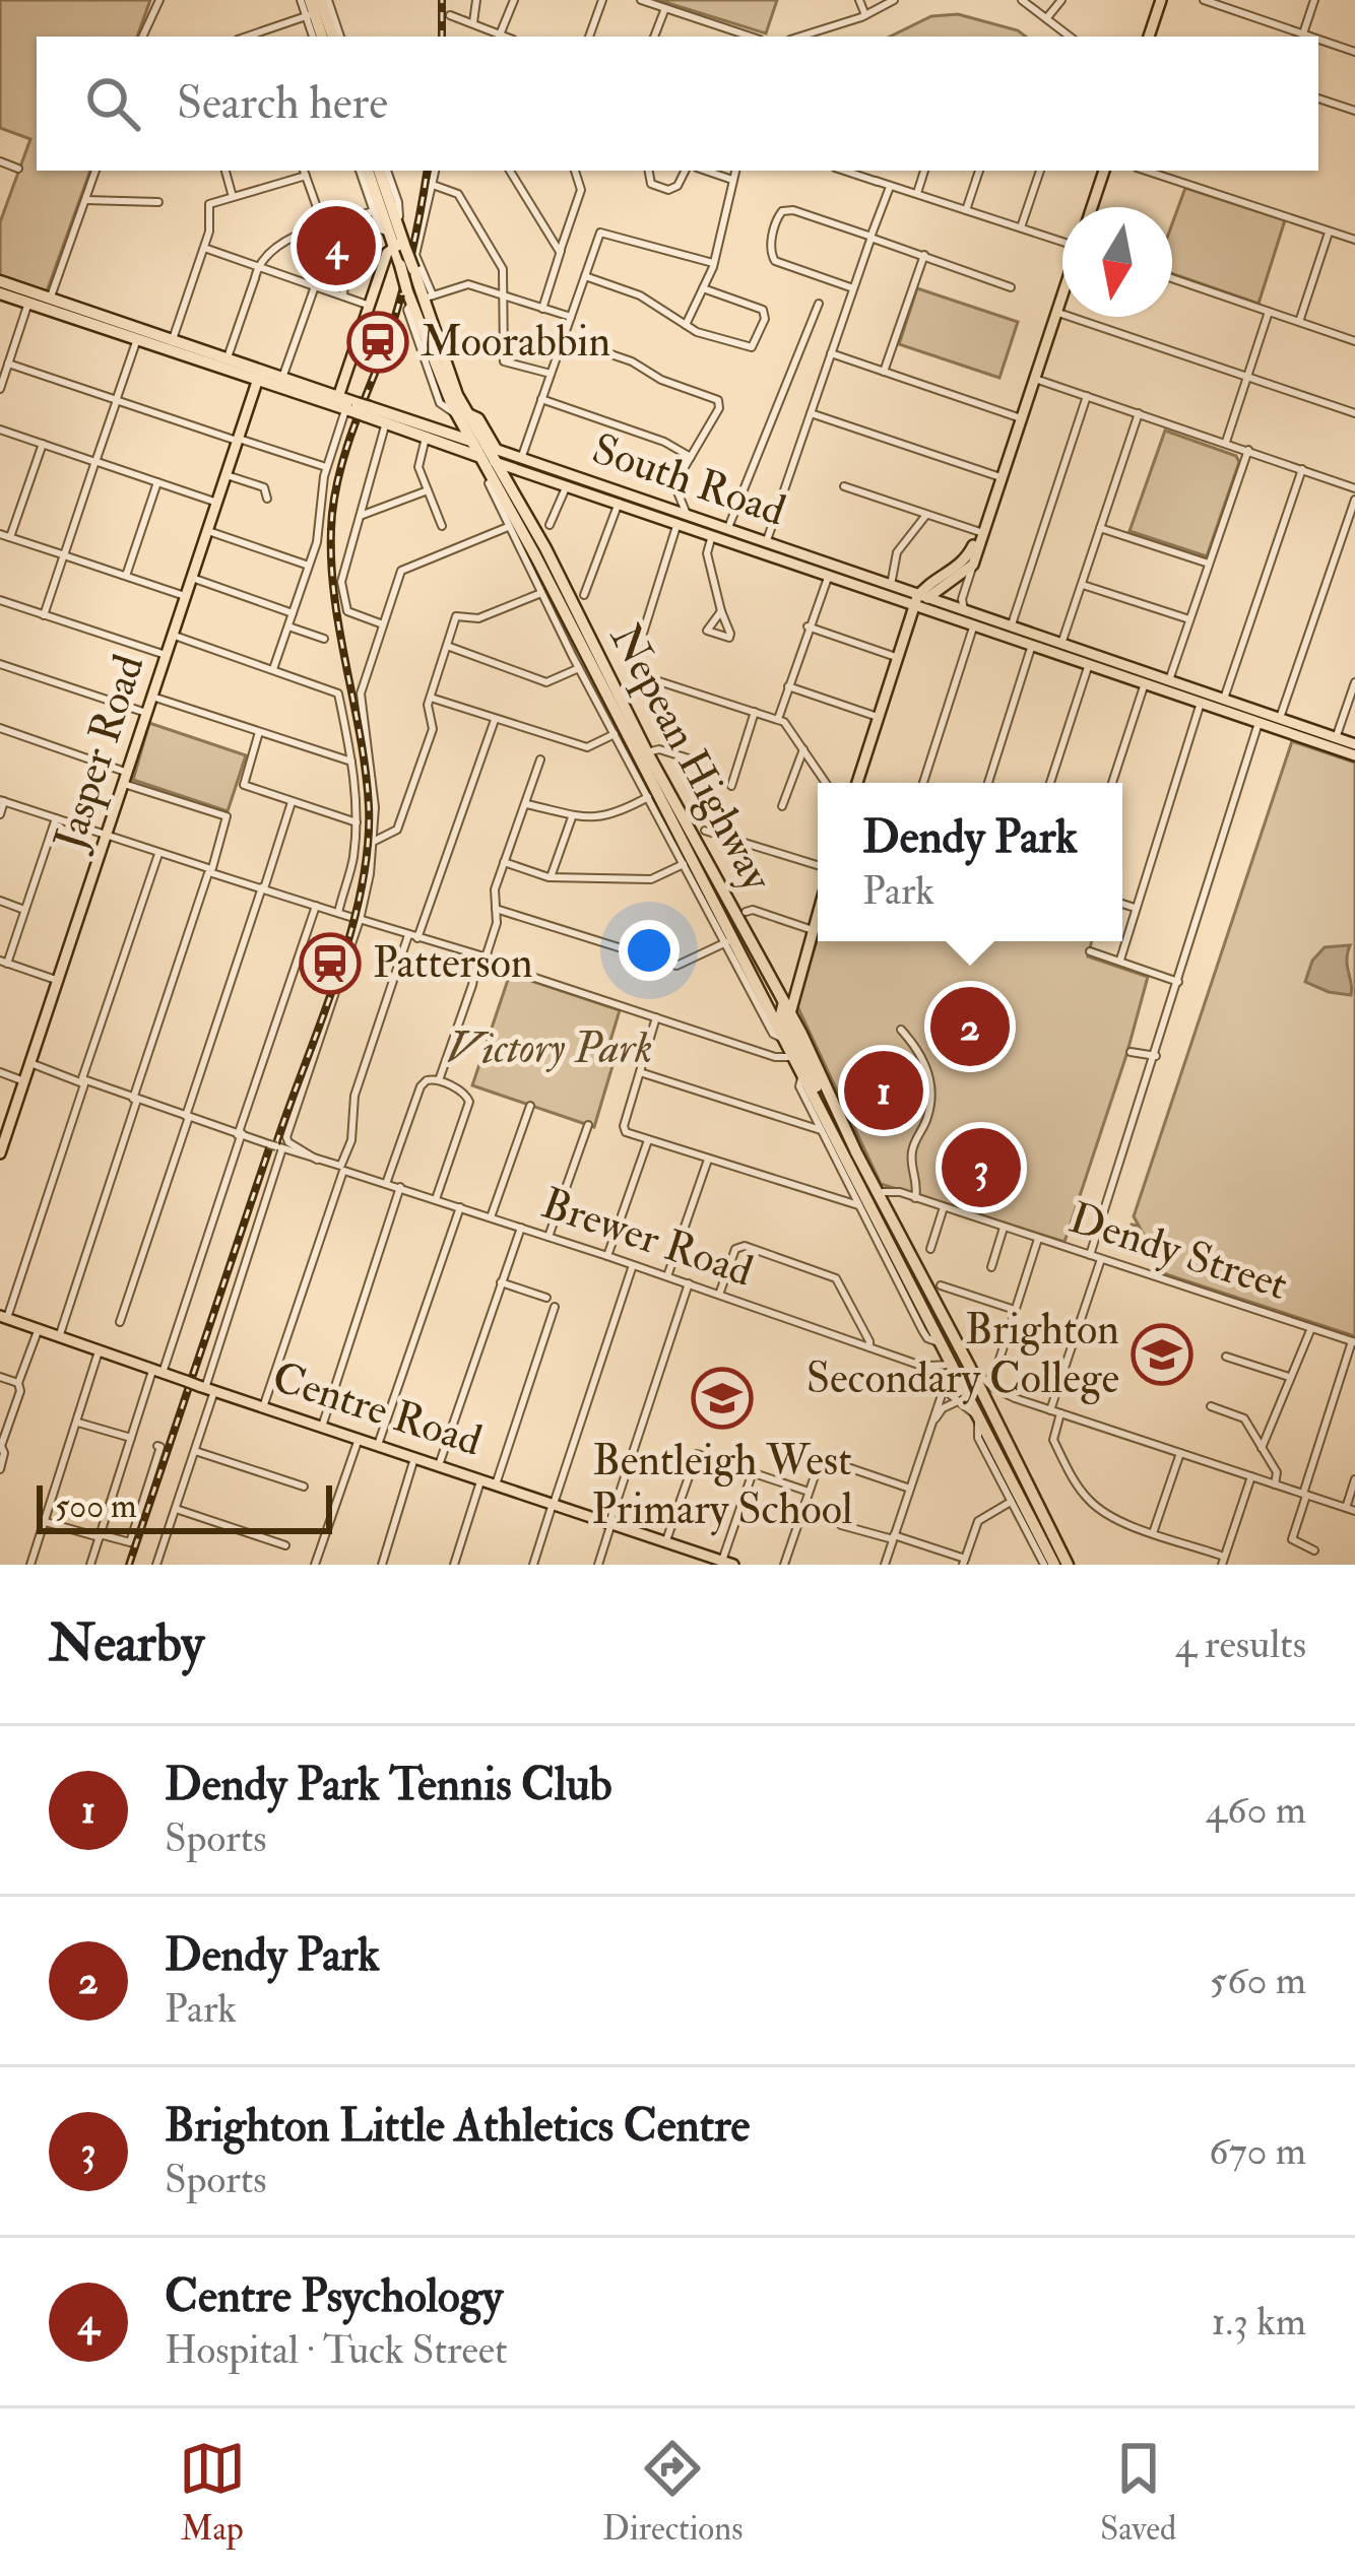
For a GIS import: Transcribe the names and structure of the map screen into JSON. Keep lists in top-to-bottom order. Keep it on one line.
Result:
{"streets":{"highway":["South Road","Nepean Highway"],"main road":["Jasper Road","Centre Road"],"street":["Brewer Road","Dendy Street"]},"crossings":[["South Road","Jasper Road"],["South Road","Nepean Highway"],["Jasper Road","Brewer Road"],["Nepean Highway","Brewer Road"],["Nepean Highway","Dendy Street"]],"parks":["Victory Park"],"places":{"station":["Moorabbin","Patterson"],"school or university":["Brighton Secondary College","Bentleigh West Primary School"]},"scale_bar":"500 m","north":"bottom","page":{"search":"Search here","pins":["4","2","1","3"],"popup":["Dendy Park","Park"],"scale":"500 m","heading":["Nearby","4 results"],"list":[{"mark":"1","name":"Dendy Park Tennis Club","note":"Sports","value":"460 m"},{"mark":"2","name":"Dendy Park","note":"Park","value":"560 m"},{"mark":"3","name":"Brighton Little Athletics Centre","note":"Sports","value":"670 m"},{"mark":"4","name":"Centre Psychology","note":"Hospital · Tuck Street","value":"1.3 km"}],"nav":["Map","Directions","Saved"]}}
